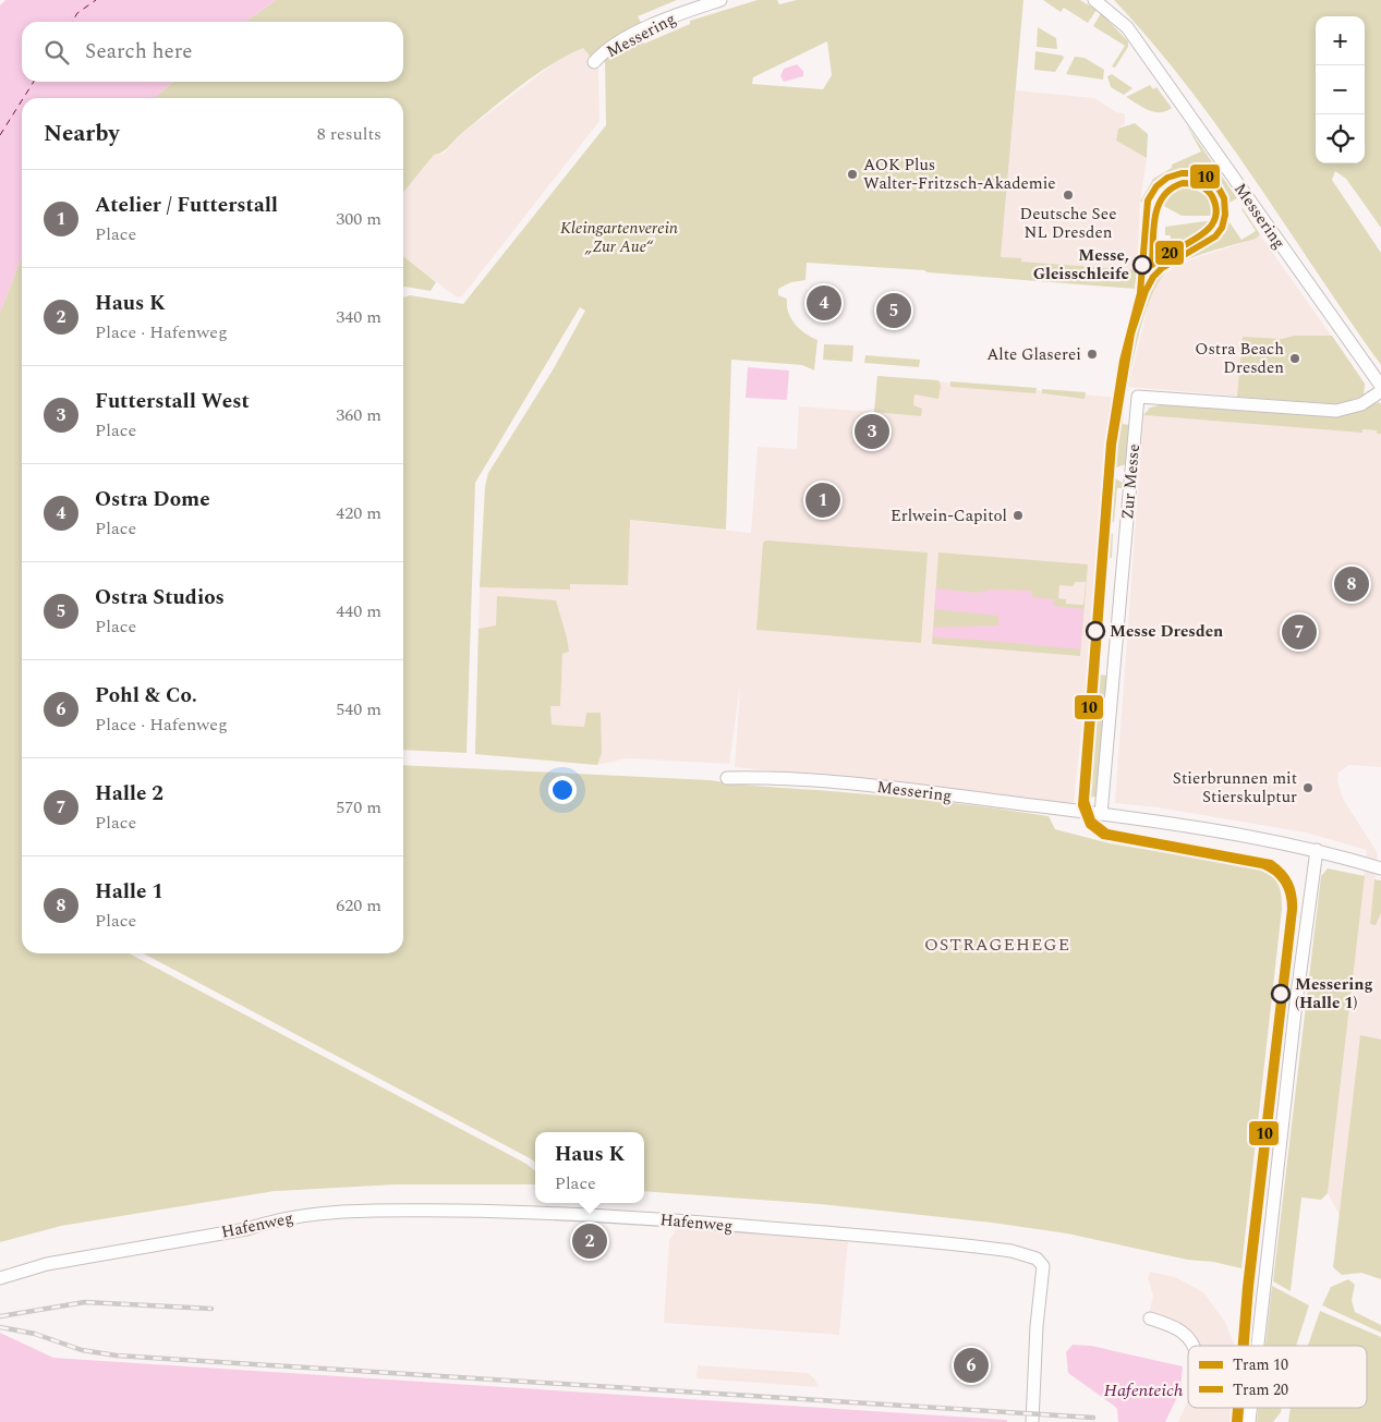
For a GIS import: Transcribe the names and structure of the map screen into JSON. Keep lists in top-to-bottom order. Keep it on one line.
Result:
{"streets":{"street":["Messering","Zur Messe","Hafenweg"]},"crossings":[["Messering","Zur Messe"]],"districts":["OSTRAGEHEGE"],"water":["Hafenteich"],"parks":["Kleingartenverein „Zur Aue“"],"places":["AOK Plus Walter-Fritzsch-Akademie","Deutsche See NL Dresden","Messe, Gleisschleife","Alte Glaserei","Ostra Beach Dresden","Erlwein-Capitol","Messe Dresden","Stierbrunnen mit Stierskulptur","Messering (Halle 1)"],"lines":["tram line 10","tram line 20"],"legend":["Tram 10","Tram 20"],"page":{"map_buttons":["+","−"],"search":"Search here","heading":["Nearby","8 results"],"list":[{"mark":"1","name":"Atelier / Futterstall","note":"Place","value":"300 m"},{"mark":"2","name":"Haus K","note":"Place · Hafenweg","value":"340 m"},{"mark":"3","name":"Futterstall West","note":"Place","value":"360 m"},{"mark":"4","name":"Ostra Dome","note":"Place","value":"420 m"},{"mark":"5","name":"Ostra Studios","note":"Place","value":"440 m"},{"mark":"6","name":"Pohl & Co.","note":"Place · Hafenweg","value":"540 m"},{"mark":"7","name":"Halle 2","note":"Place","value":"570 m"},{"mark":"8","name":"Halle 1","note":"Place","value":"620 m"}],"pins":["4","5","3","1","8","7","2","6"],"popup":["Haus K","Place"]}}
